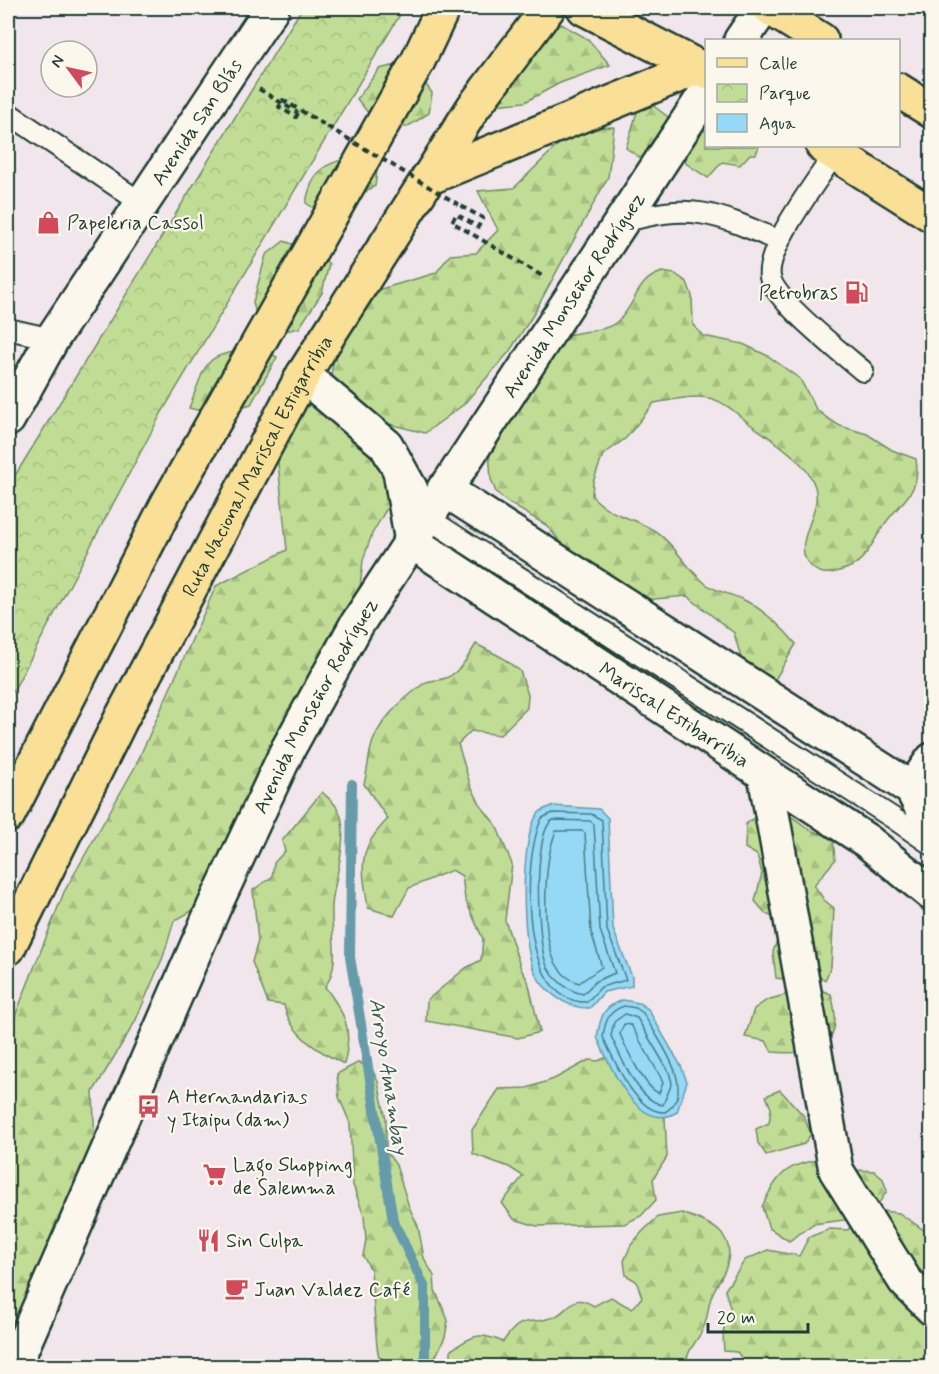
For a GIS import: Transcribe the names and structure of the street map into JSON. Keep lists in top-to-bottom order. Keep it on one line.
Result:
{"streets":{"main road":["Ruta Nacional Mariscal Estigarribia"],"street":["Avenida San Blás","Avenida Monseñor Rodríguez","Mariscal Estibarribia"]},"crossings":[["Avenida Monseñor Rodríguez","Mariscal Estibarribia"]],"water":["Arroyo Amambay"],"places":{"shop":["Papeleria Cassol"],"fuel station":["Petrobras"],"bus stop":["A Hernandarias y Itaipu (dam)"],"supermarket":["Lago Shopping de Salemma"],"restaurant":["Sin Culpa"],"cafe":["Juan Valdez Café"]},"legend":["Calle","Parque","Agua"],"scale_bar":"20 m","north":"top left"}
